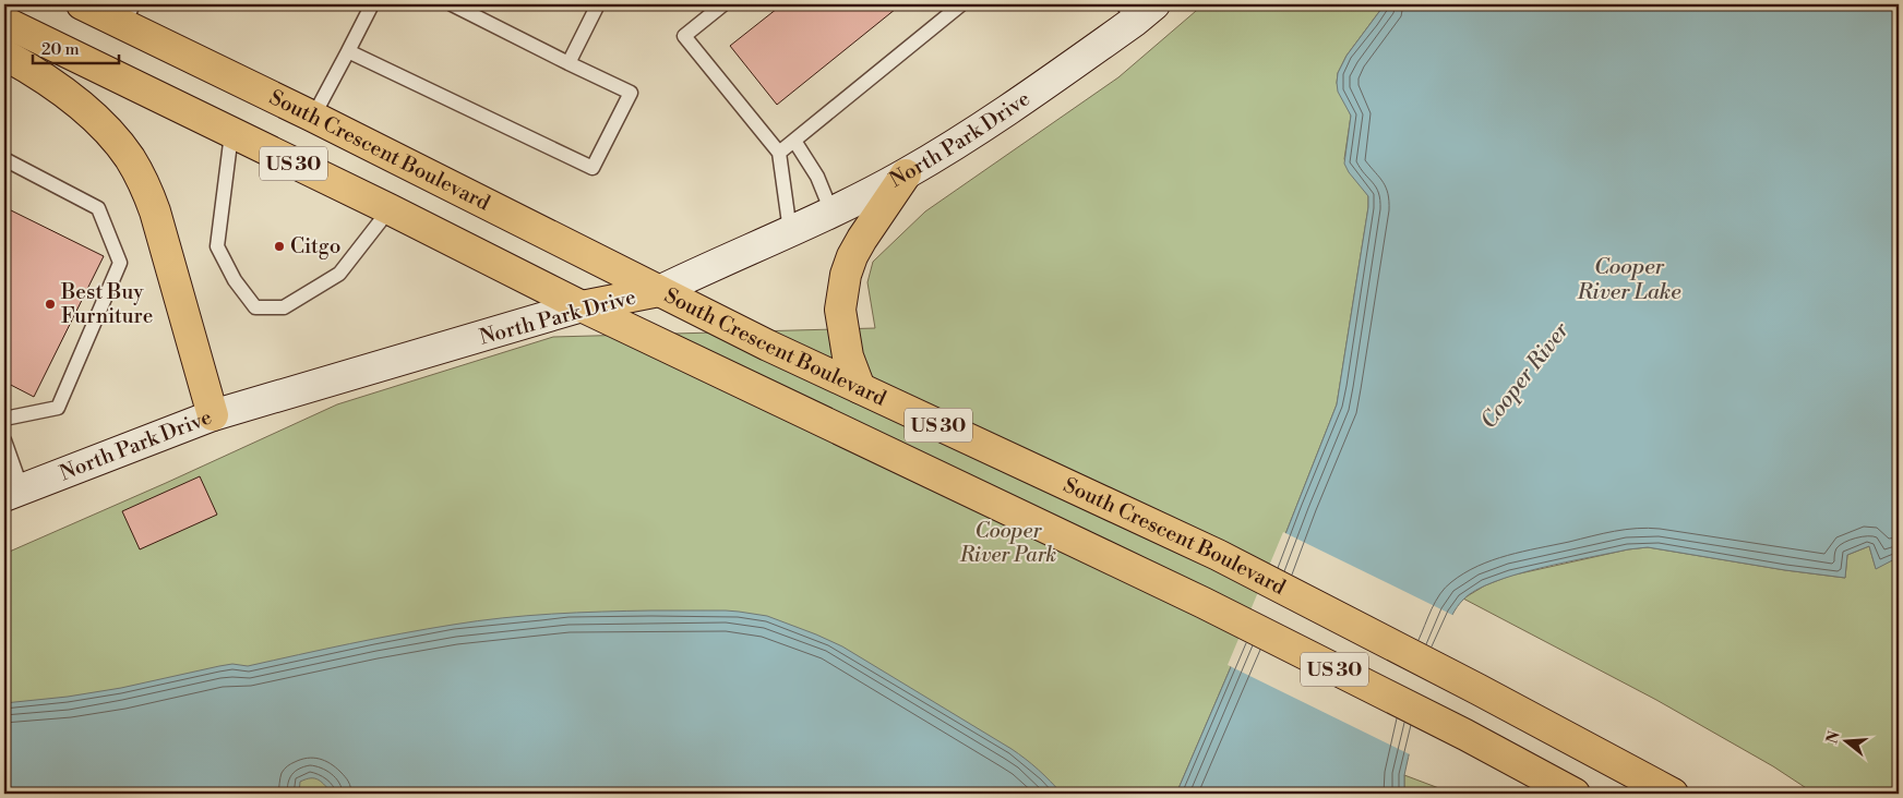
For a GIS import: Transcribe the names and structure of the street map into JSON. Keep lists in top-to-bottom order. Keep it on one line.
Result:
{"streets":{"highway":["North Park Drive","South Crescent Boulevard","US 30"]},"crossings":[["North Park Drive","South Crescent Boulevard"],["North Park Drive","US 30"]],"water":["Cooper River Lake","Cooper River"],"parks":["Cooper River Park"],"places":["Citgo","Best Buy Furniture"],"scale_bar":"20 m","north":"left"}
